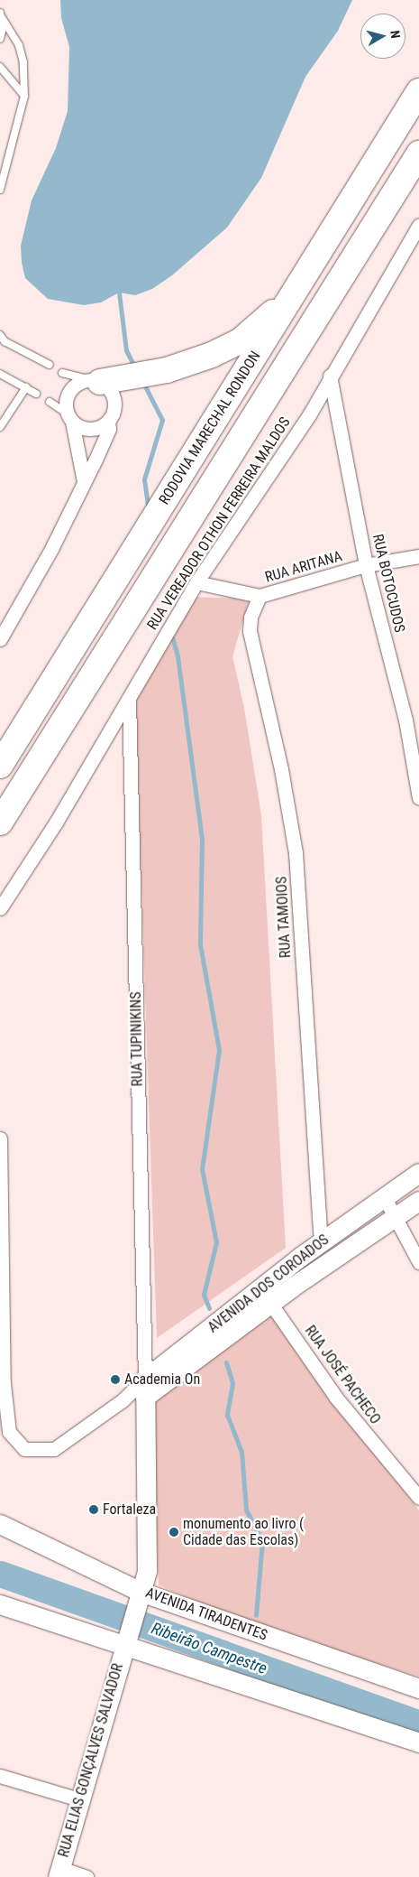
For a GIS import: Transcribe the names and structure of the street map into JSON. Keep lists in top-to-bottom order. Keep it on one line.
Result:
{"streets":{"highway":["RODOVIA MARECHAL RONDON"],"main road":["AVENIDA DOS COROADOS","AVENIDA TIRADENTES","RUA ELIAS GONÇALVES SALVADOR"],"street":["RUA VEREADOR OTHON FERREIRA MALDOS","RUA ARITANA","RUA BOTOCUDOS","RUA TAMOIOS","RUA TUPINIKINS","RUA JOSÉ PACHECO"]},"crossings":[["RUA VEREADOR OTHON FERREIRA MALDOS","RUA ARITANA"],["RUA VEREADOR OTHON FERREIRA MALDOS","RUA BOTOCUDOS"],["RUA VEREADOR OTHON FERREIRA MALDOS","RUA TUPINIKINS"],["RUA ARITANA","RUA BOTOCUDOS"],["RUA ARITANA","RUA TAMOIOS"],["RUA TAMOIOS","AVENIDA DOS COROADOS"],["RUA TUPINIKINS","AVENIDA DOS COROADOS"],["AVENIDA DOS COROADOS","RUA JOSÉ PACHECO"]],"water":["Ribeirão Campestre"],"places":["Academia On","Fortaleza","monumento ao livro ( Cidade das Escolas)"],"north":"right"}
